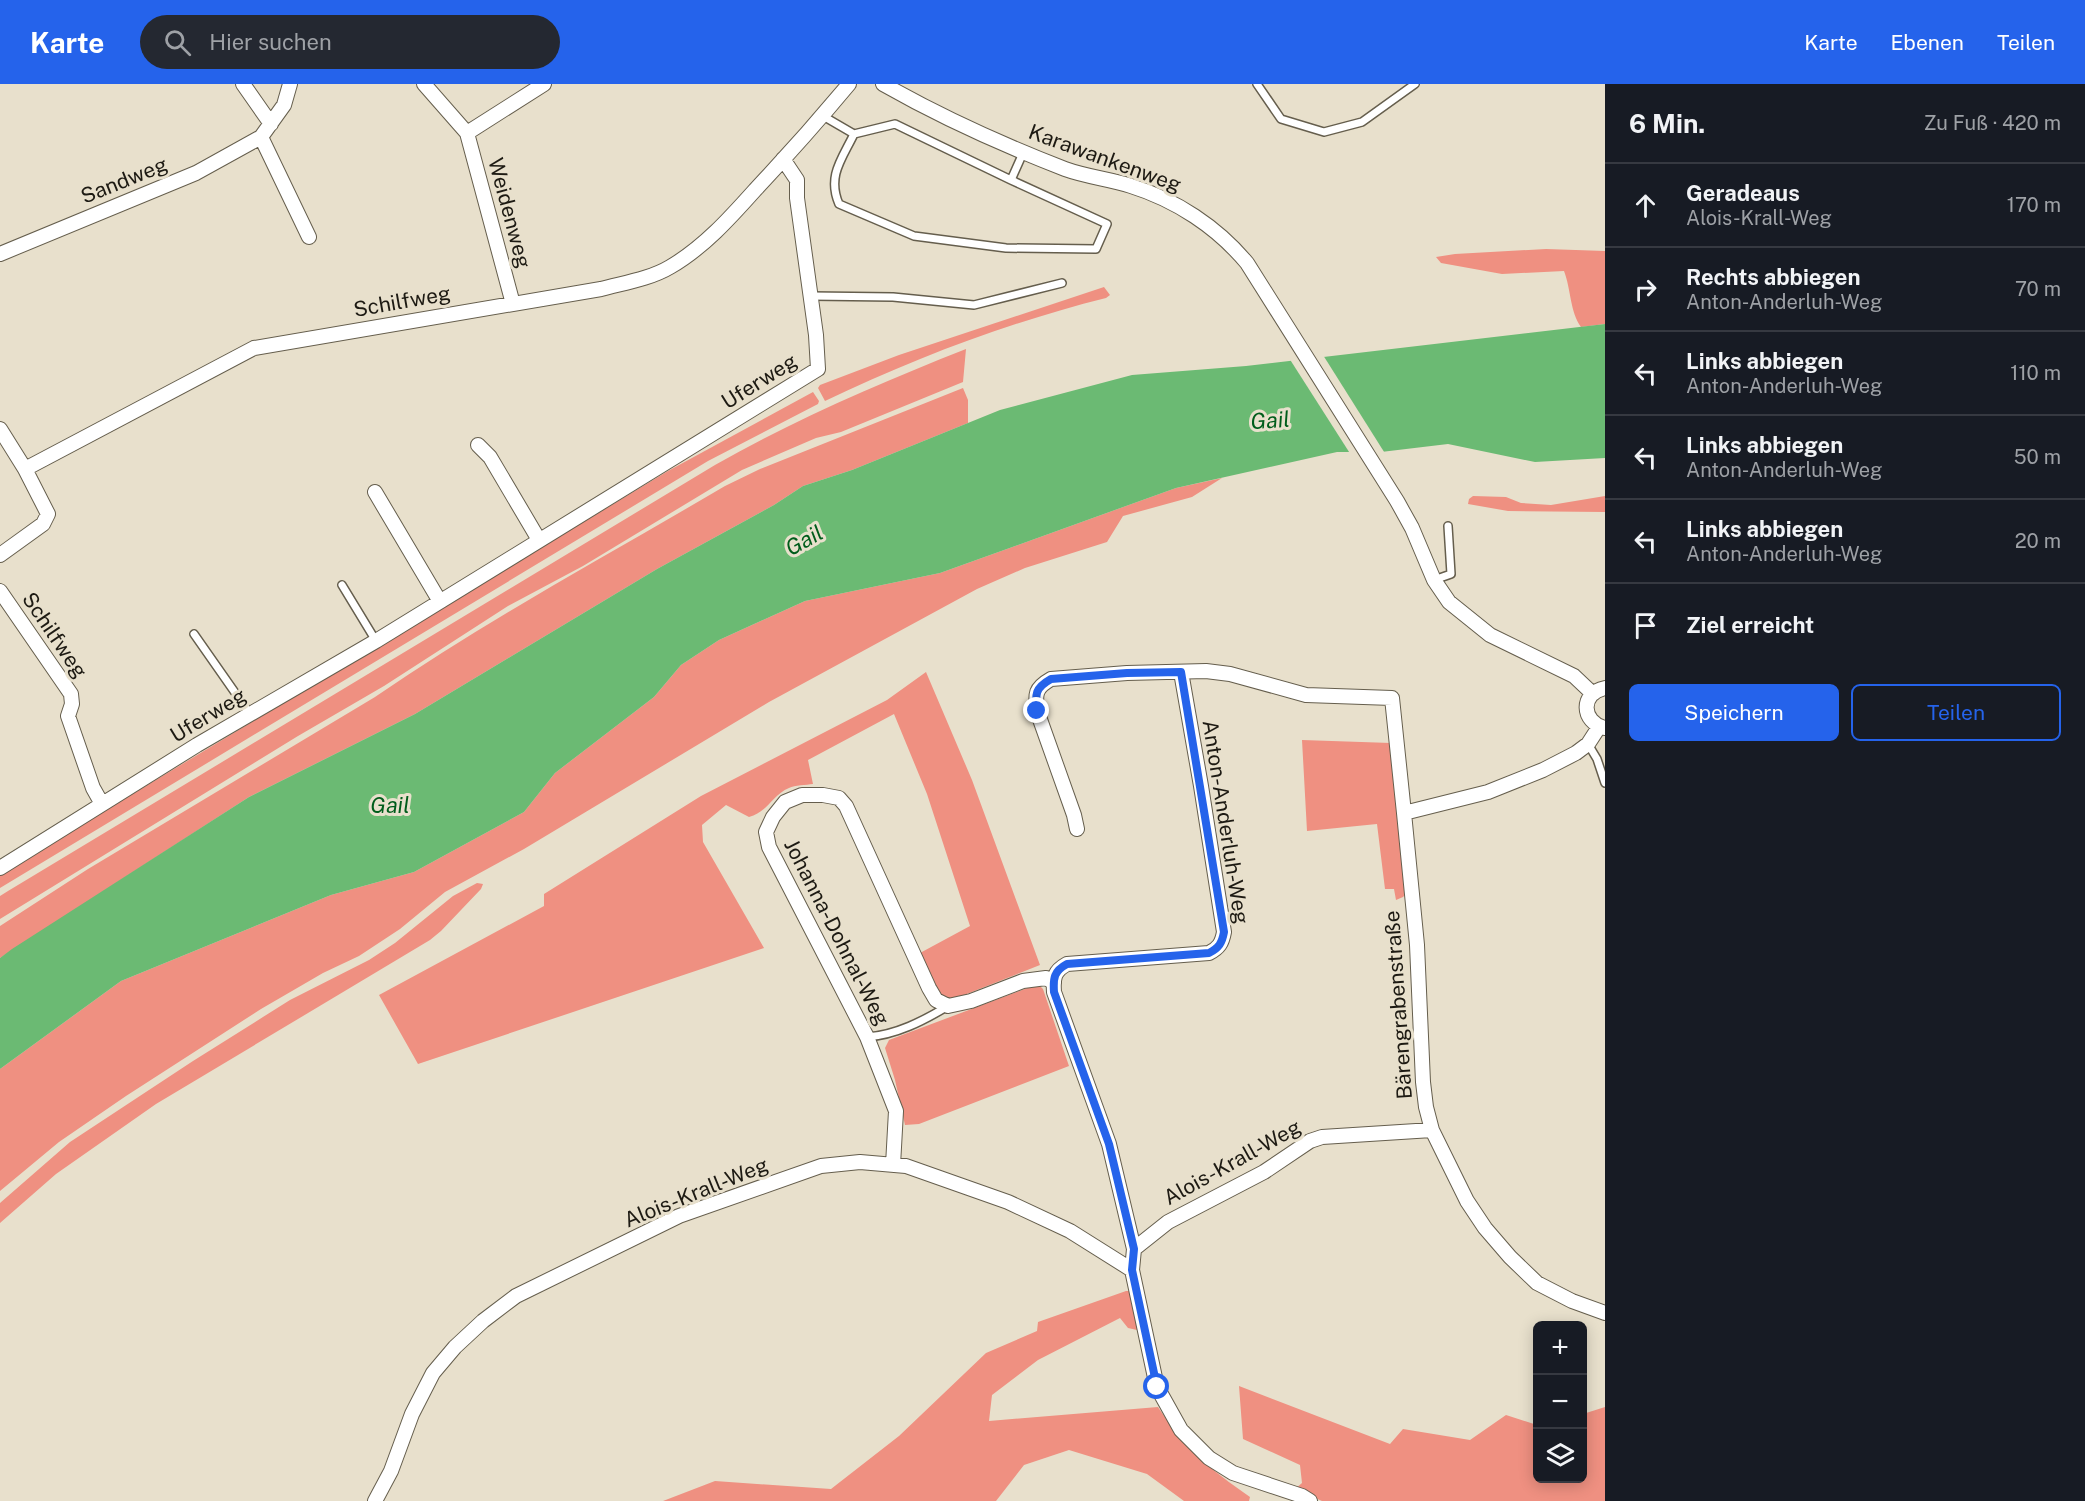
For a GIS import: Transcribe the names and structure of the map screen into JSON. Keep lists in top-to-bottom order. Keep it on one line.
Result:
{"streets":{"street":["Karawankenweg","Sandweg","Weidenweg","Schilfweg","Uferweg","Anton-Anderluh-Weg","Johanna-Dohnal-Weg","Bärengrabenstraße","Alois-Krall-Weg"]},"crossings":[["Weidenweg","Schilfweg"],["Schilfweg","Uferweg"],["Johanna-Dohnal-Weg","Alois-Krall-Weg"],["Bärengrabenstraße","Alois-Krall-Weg"]],"water":["Gail"],"page":{"header":"Karte","search":"Hier suchen","nav":["Karte","Ebenen","Teilen"],"heading":["6 Min.","Zu Fuß · 420 m"],"list":[["Geradeaus","Alois-Krall-Weg","170 m"],["Rechts abbiegen","Anton-Anderluh-Weg","70 m"],["Links abbiegen","Anton-Anderluh-Weg","110 m"],["Links abbiegen","Anton-Anderluh-Weg","50 m"],["Links abbiegen","Anton-Anderluh-Weg","20 m"],"Ziel erreicht"],"buttons":["Speichern","Teilen"],"map_buttons":["+","−"]}}
